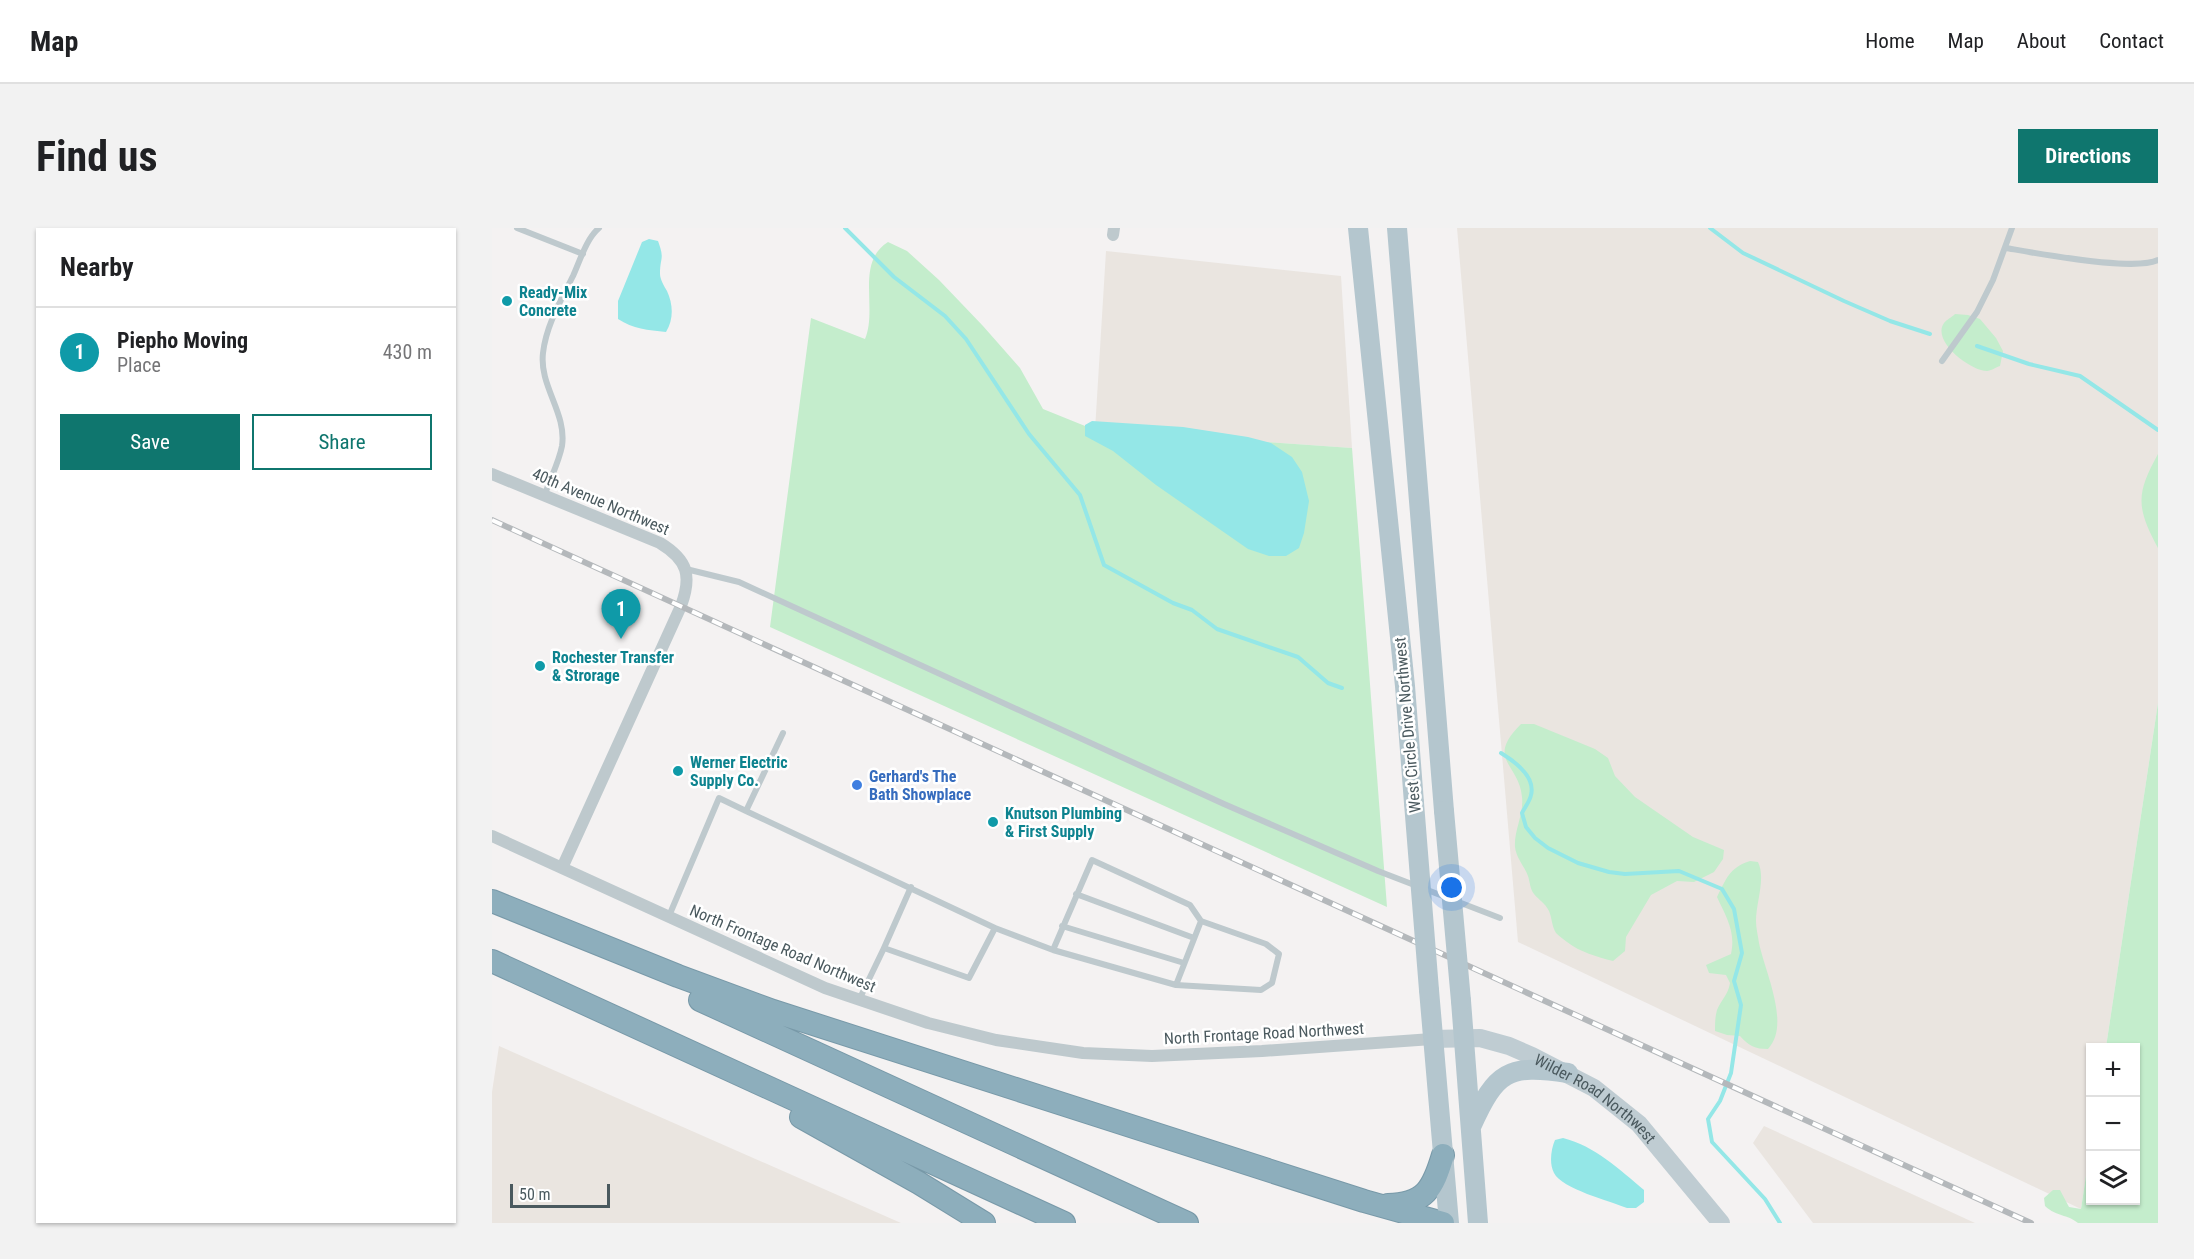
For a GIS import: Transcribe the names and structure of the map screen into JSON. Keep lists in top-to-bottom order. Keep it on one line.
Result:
{"streets":{"main road":["West Circle Drive Northwest"],"street":["40th Avenue Northwest","North Frontage Road Northwest","Wilder Road Northwest"]},"crossings":[["West Circle Drive Northwest","North Frontage Road Northwest"],["West Circle Drive Northwest","Wilder Road Northwest"],["North Frontage Road Northwest","Wilder Road Northwest"]],"places":["Ready-Mix Concrete","Rochester Transfer & Strorage","Werner Electric Supply Co.","Gerhard's The Bath Showplace","Knutson Plumbing & First Supply"],"scale_bar":"50 m","page":{"header":"Map","nav":["Home","Map","About","Contact"],"buttons":["Directions",["Save","Share"]],"title":"Find us","heading":"Nearby","list":[{"mark":"1","name":"Piepho Moving","note":"Place","value":"430 m"}],"pins":"1","map_buttons":["+","−"],"scale":"50 m"}}
